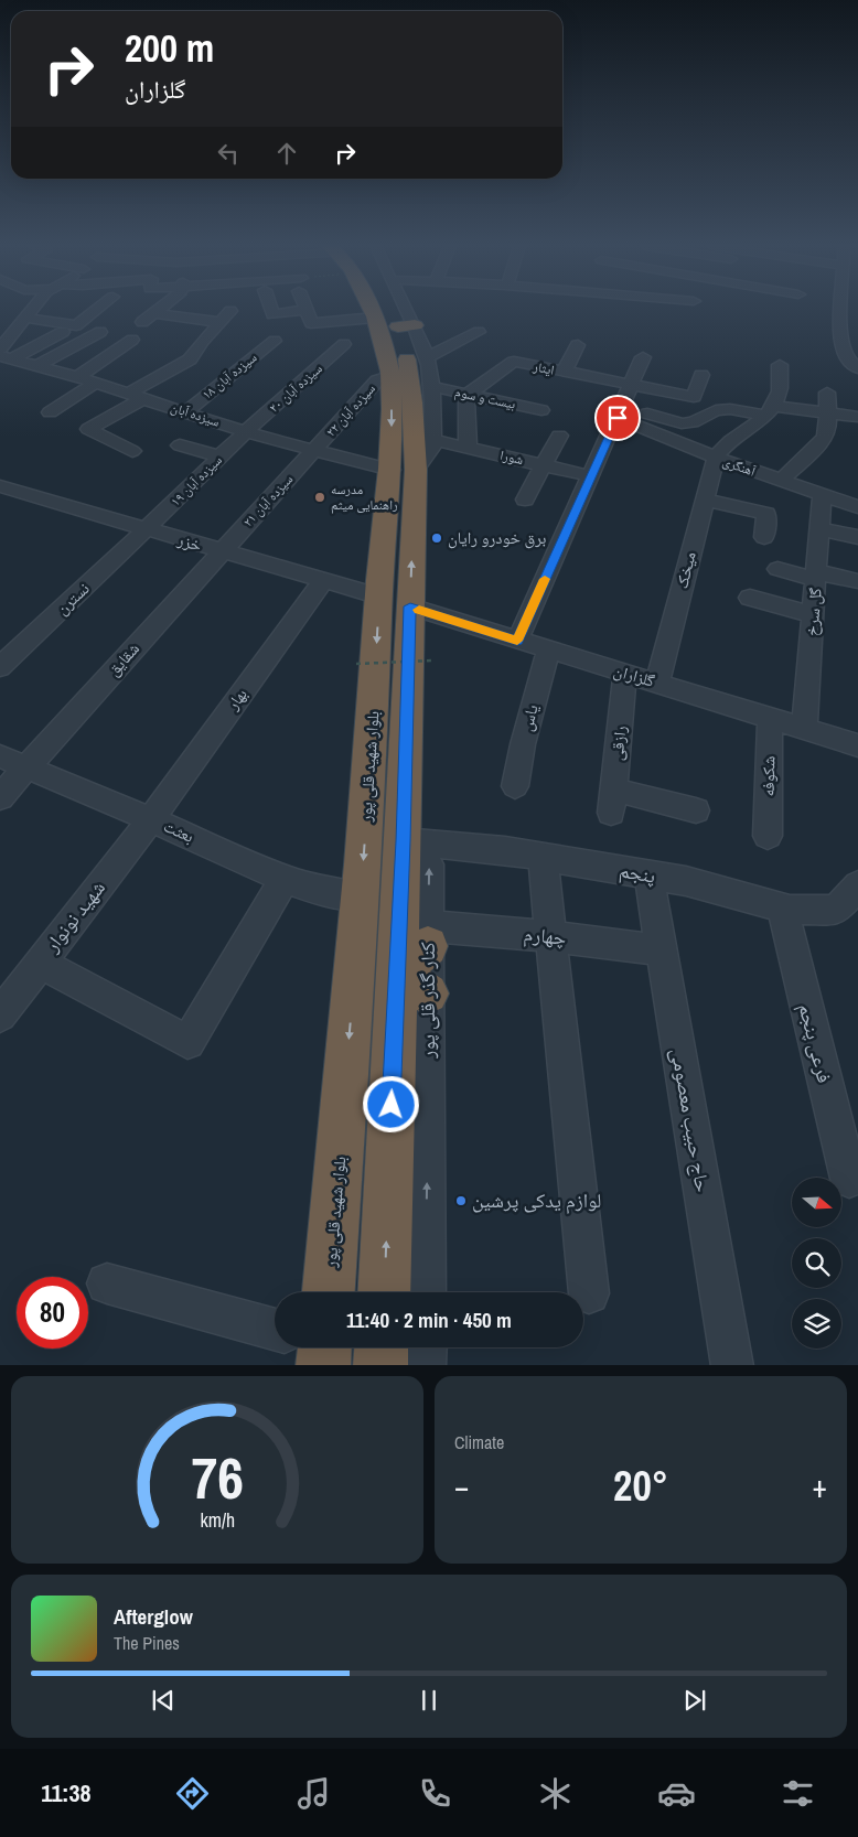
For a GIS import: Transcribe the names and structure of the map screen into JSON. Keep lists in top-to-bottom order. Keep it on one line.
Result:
{"streets":{"highway":["بلوار شهید قلی پور"],"street":["ایثار","سیزده آبان ۱۸","سیزده آبان ۲۰","بیست و سوم","سیزده آبان ۲۲","سیزده آبان","شورا","آهنگری","سیزده آبان ۱۹","سیزده آبان ۲۱","خزر","میخک","نسترن","گل سرخ","شقایق","گلزاران","بهار","یاس","رازقی","شکوفه","بعثت","پنجم","شهید نونوار","چهارم","کنار گذر قلی پور","فرعی پنجم","حاج حبیب معصومی"]},"crossings":[["ایثار","بیست و سوم"],["سیزده آبان ۱۸","سیزده آبان"],["سیزده آبان ۲۰","سیزده آبان"],["سیزده آبان ۲۰","سیزده آبان ۱۹"],["بیست و سوم","سیزده آبان ۲۲"],["بیست و سوم","بلوار شهید قلی پور"],["سیزده آبان ۲۲","سیزده آبان"],["سیزده آبان ۲۲","سیزده آبان ۲۱"],["سیزده آبان ۲۲","بلوار شهید قلی پور"],["سیزده آبان","سیزده آبان ۱۹"],["سیزده آبان","سیزده آبان ۲۱"],["سیزده آبان","بلوار شهید قلی پور"],["آهنگری","میخک"],["آهنگری","گل سرخ"],["سیزده آبان ۱۹","خزر"],["سیزده آبان ۱۹","نسترن"],["سیزده آبان ۲۱","خزر"],["سیزده آبان ۲۱","شقایق"],["خزر","نسترن"],["خزر","شقایق"],["خزر","بهار"],["خزر","بلوار شهید قلی پور"],["میخک","گلزاران"],["گل سرخ","گلزاران"],["شقایق","بعثت"],["گلزاران","یاس"],["گلزاران","رازقی"],["گلزاران","بلوار شهید قلی پور"],["گلزاران","شکوفه"],["بهار","بعثت"],["بهار","شهید نونوار"],["بلوار شهید قلی پور","بعثت"],["بلوار شهید قلی پور","پنجم"],["بلوار شهید قلی پور","کنار گذر قلی پور"],["بعثت","شهید نونوار"],["پنجم","کنار گذر قلی پور"],["پنجم","فرعی پنجم"],["پنجم","حاج حبیب معصومی"],["چهارم","کنار گذر قلی پور"],["چهارم","حاج حبیب معصومی"]],"places":["مدرسه راهنمایی میثم","برق خودرو رایان","لوازم یدکی پرشین"],"north":"right","page":{"turn":["200 m","گلزاران"],"limit":"80","trip":"11:40 · 2 min · 450 m","tile":"Climate","heat":["−","20°","+"],"song":["Afterglow","The Pines"],"tabs":"11:38","gauge":["76","km/h"]}}
